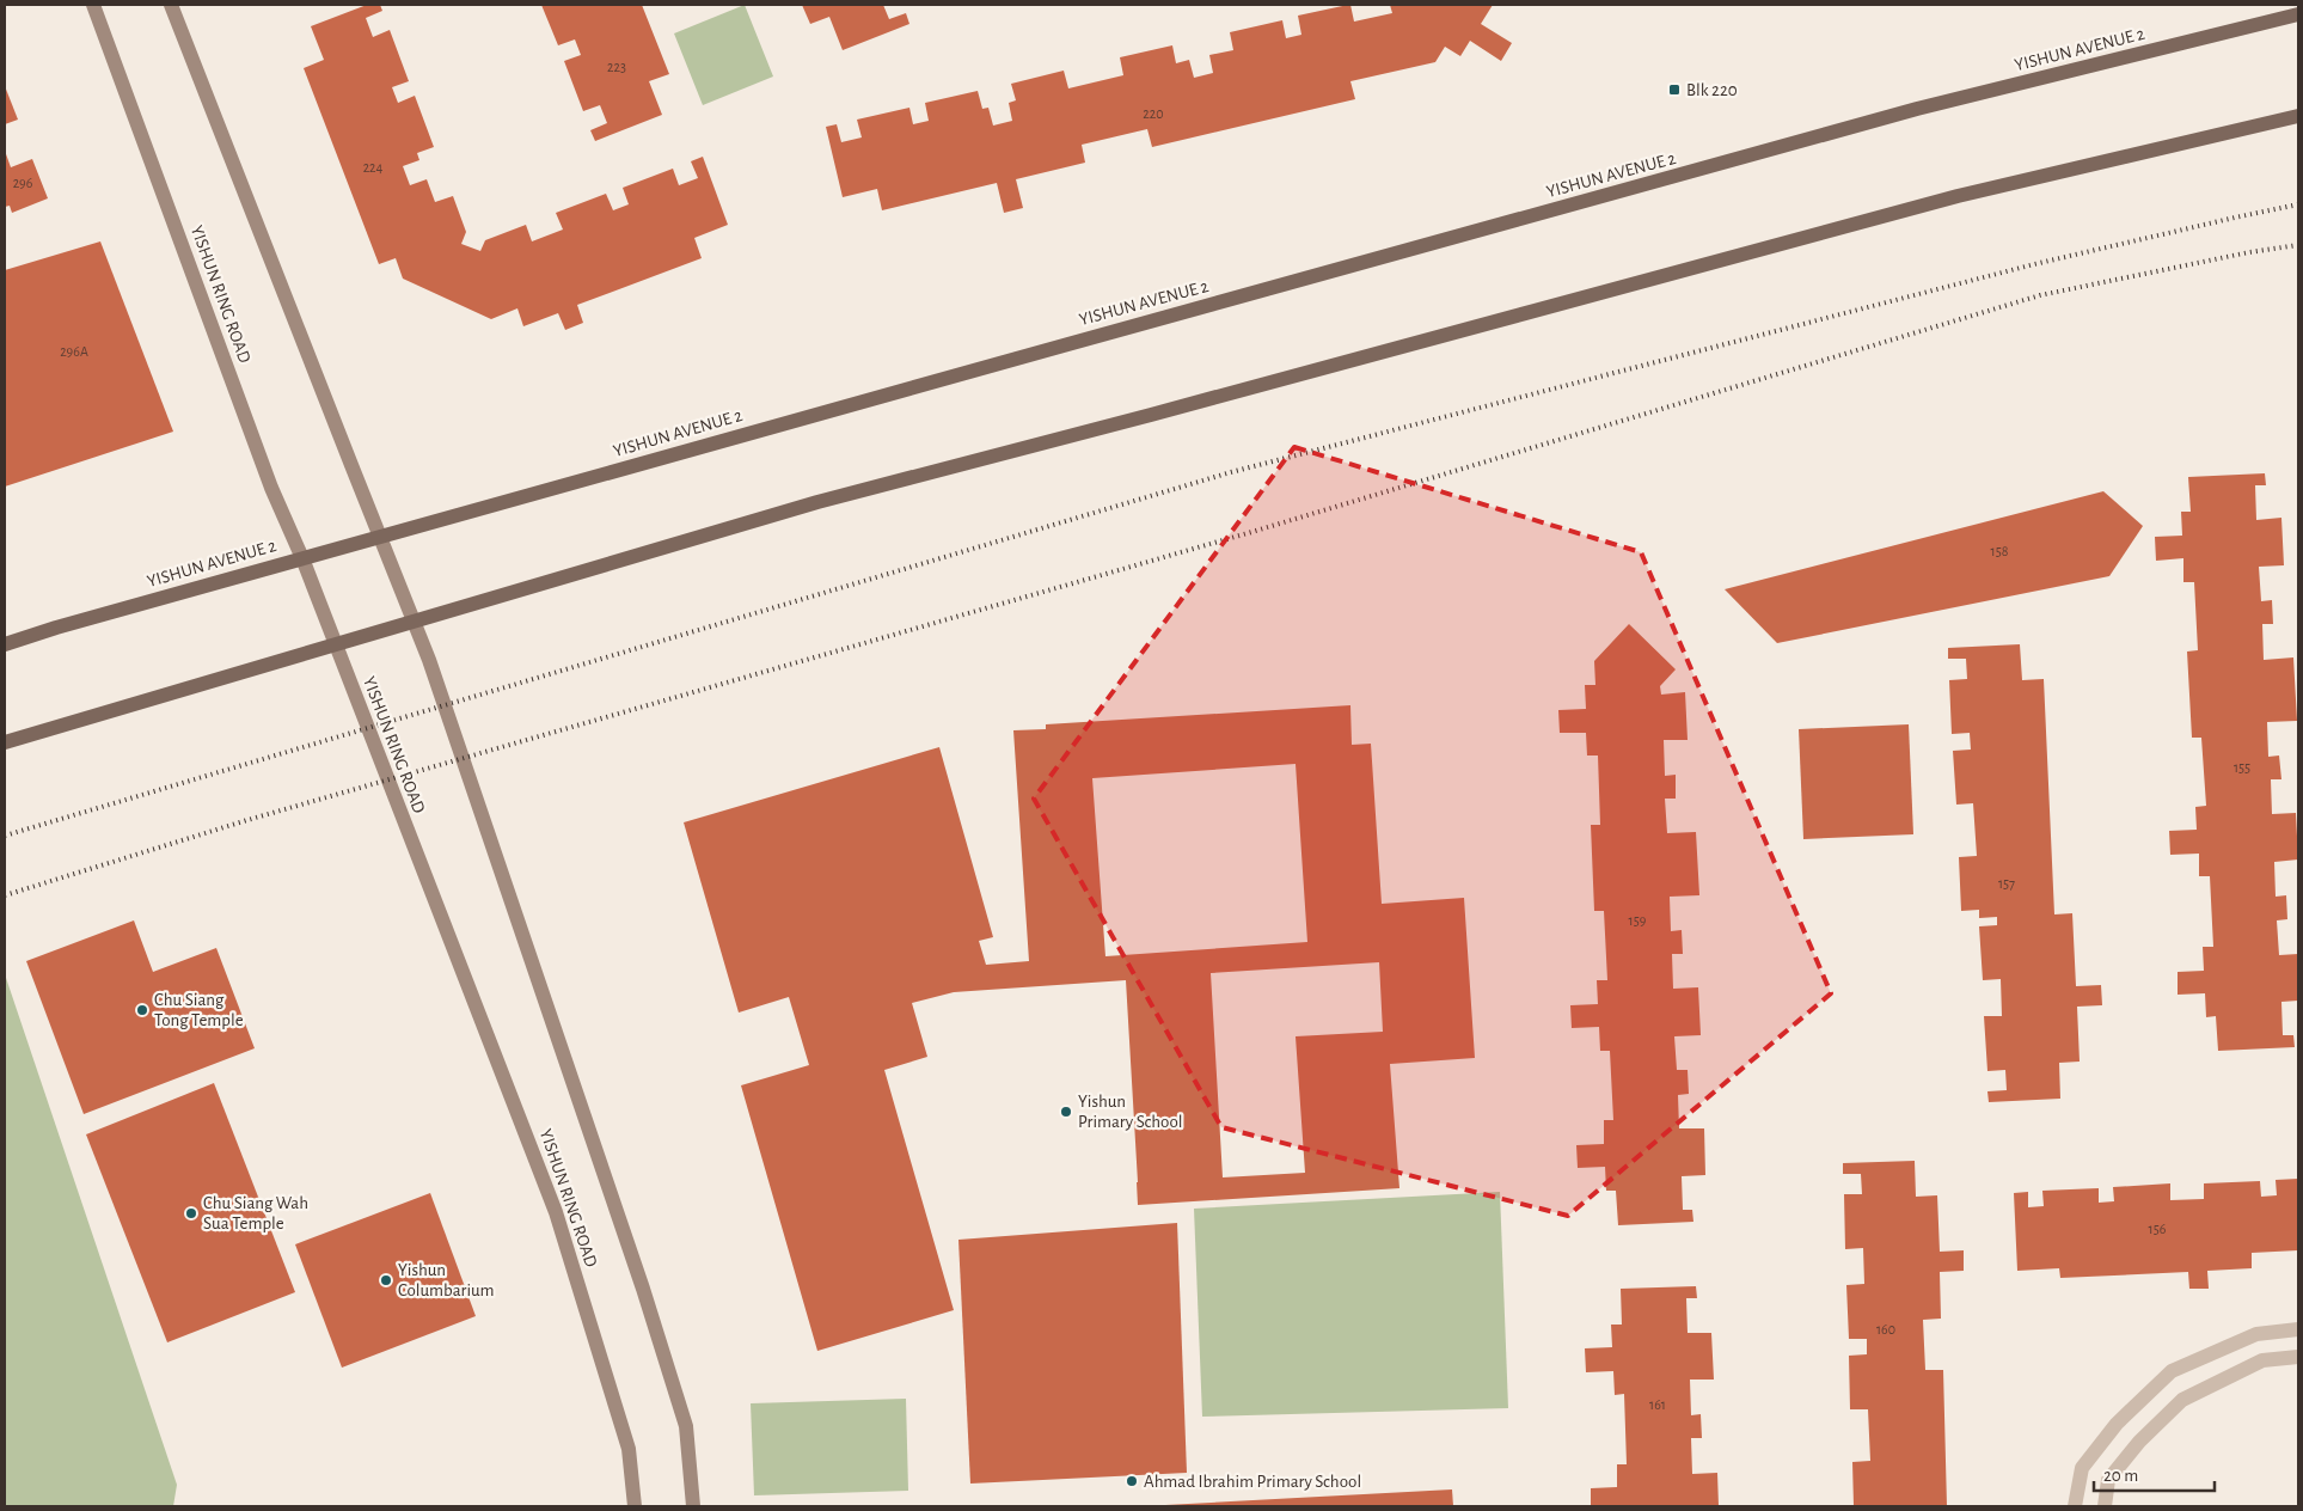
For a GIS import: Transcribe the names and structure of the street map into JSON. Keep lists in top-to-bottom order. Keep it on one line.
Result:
{"streets":{"main road":["YISHUN AVENUE 2","YISHUN RING ROAD"]},"crossings":[["YISHUN AVENUE 2","YISHUN RING ROAD"]],"places":{"transit":["Blk 220"],"other":["Chu Siang Tong Temple","Yishun Primary School","Chu Siang Wah Sua Temple","Yishun Columbarium","Ahmad Ibrahim Primary School"]},"house_numbers":["223","220","224","296","296A","158","155","157","159","156","160","161"],"scale_bar":"20 m"}
